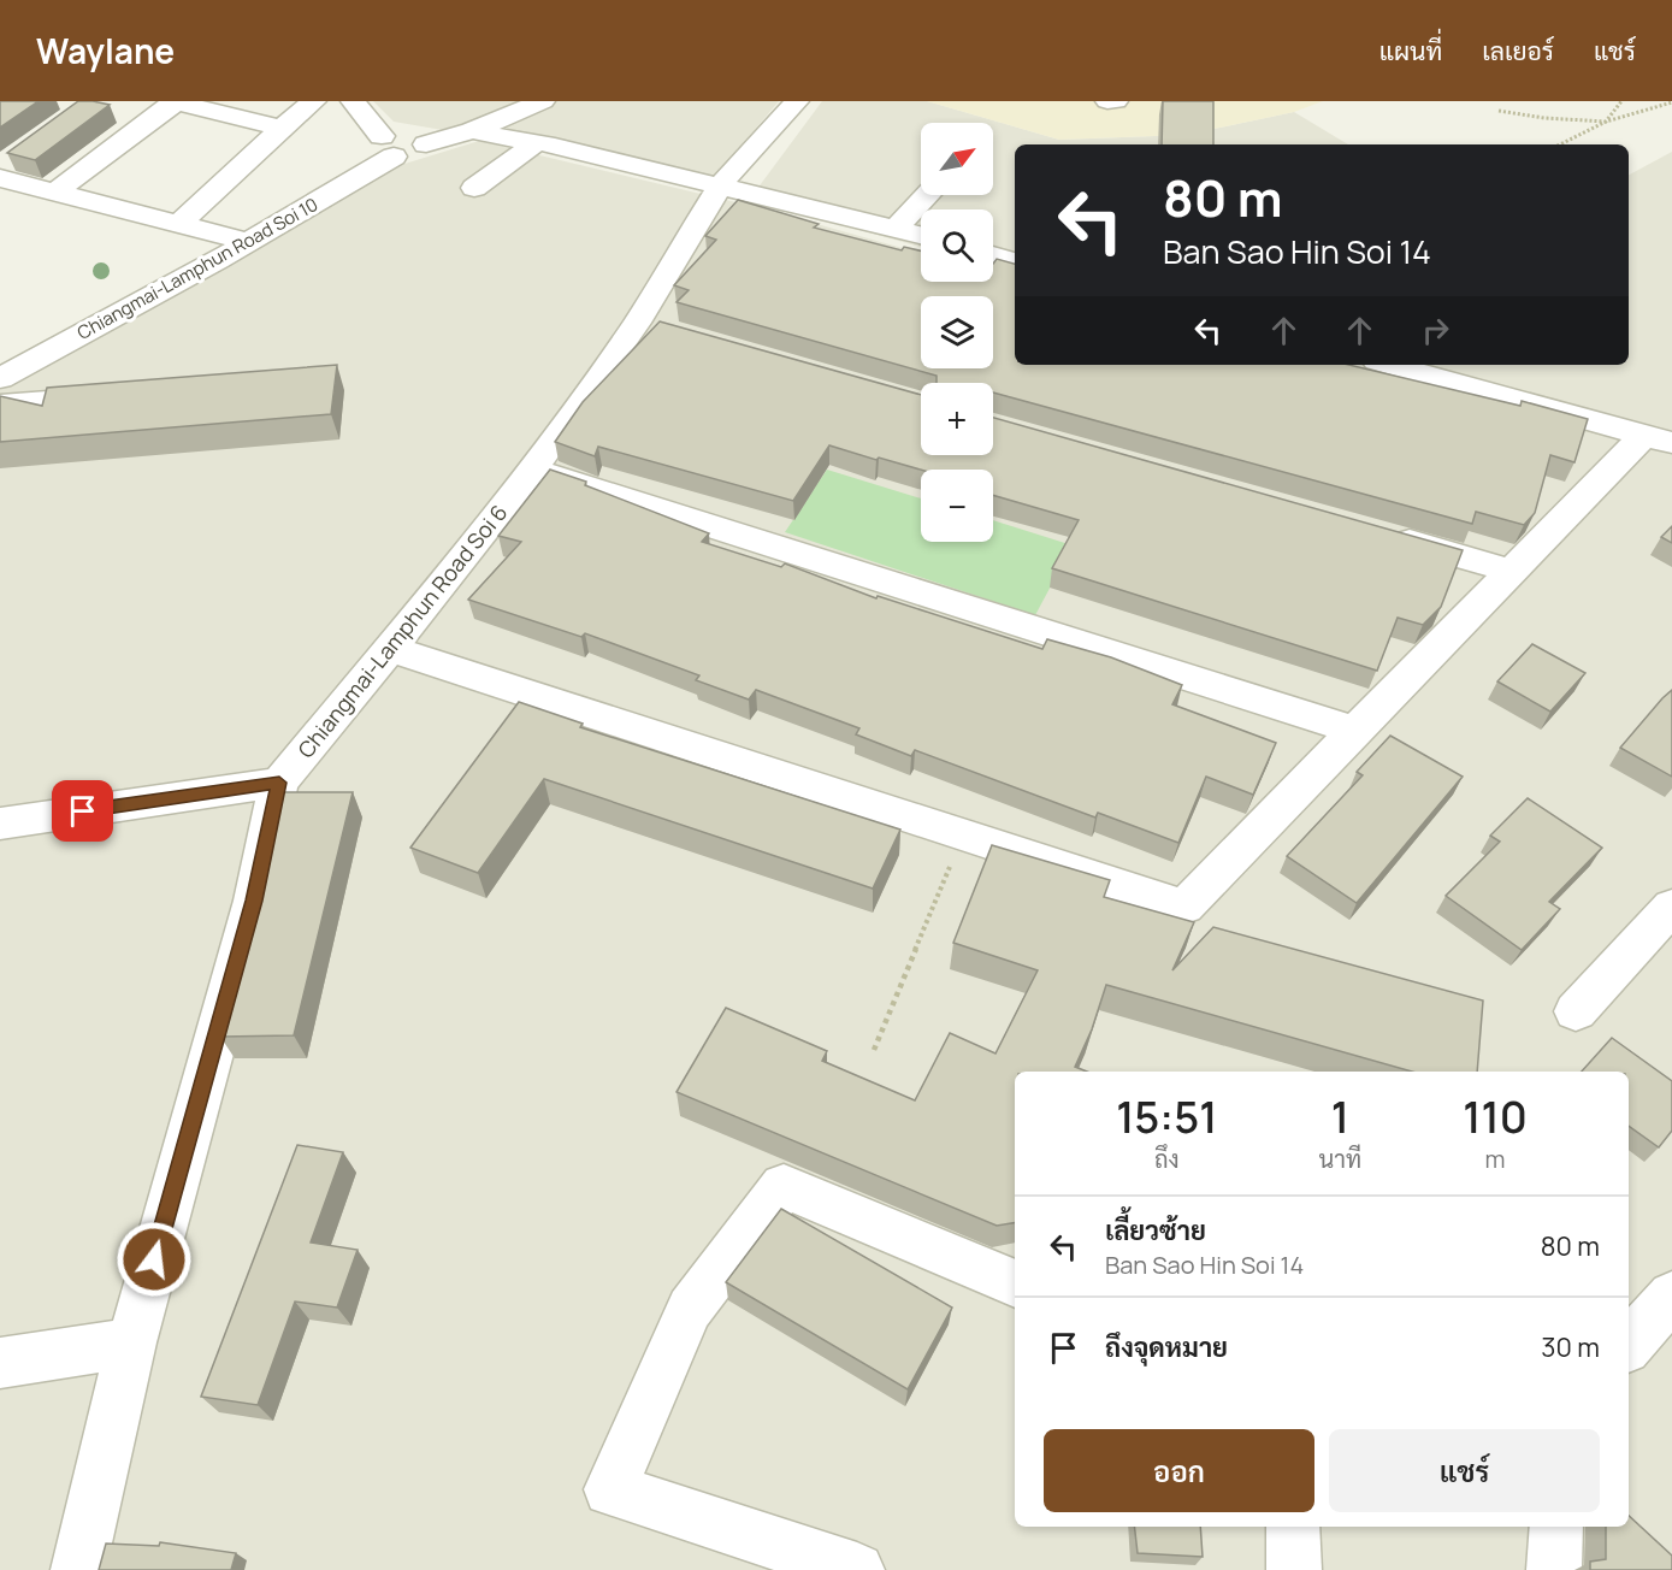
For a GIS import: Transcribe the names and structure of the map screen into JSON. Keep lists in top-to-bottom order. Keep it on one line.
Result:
{"streets":{"street":["Chiangmai-Lamphun Road Soi 10","Chiangmai-Lamphun Road Soi 6"]},"north":"top right","page":{"header":"Waylane","nav":["แผนที่","เลเยอร์","แชร์"],"map_buttons":["+","−"],"turn":["80 m","Ban Sao Hin Soi 14"],"eta":["15:51","ถึง","1","นาที","110","m"],"list":[{"name":"เลี้ยวซ้าย","note":"Ban Sao Hin Soi 14","value":"80 m"},{"name":"ถึงจุดหมาย","value":"30 m"}],"buttons":["ออก","แชร์"]}}
